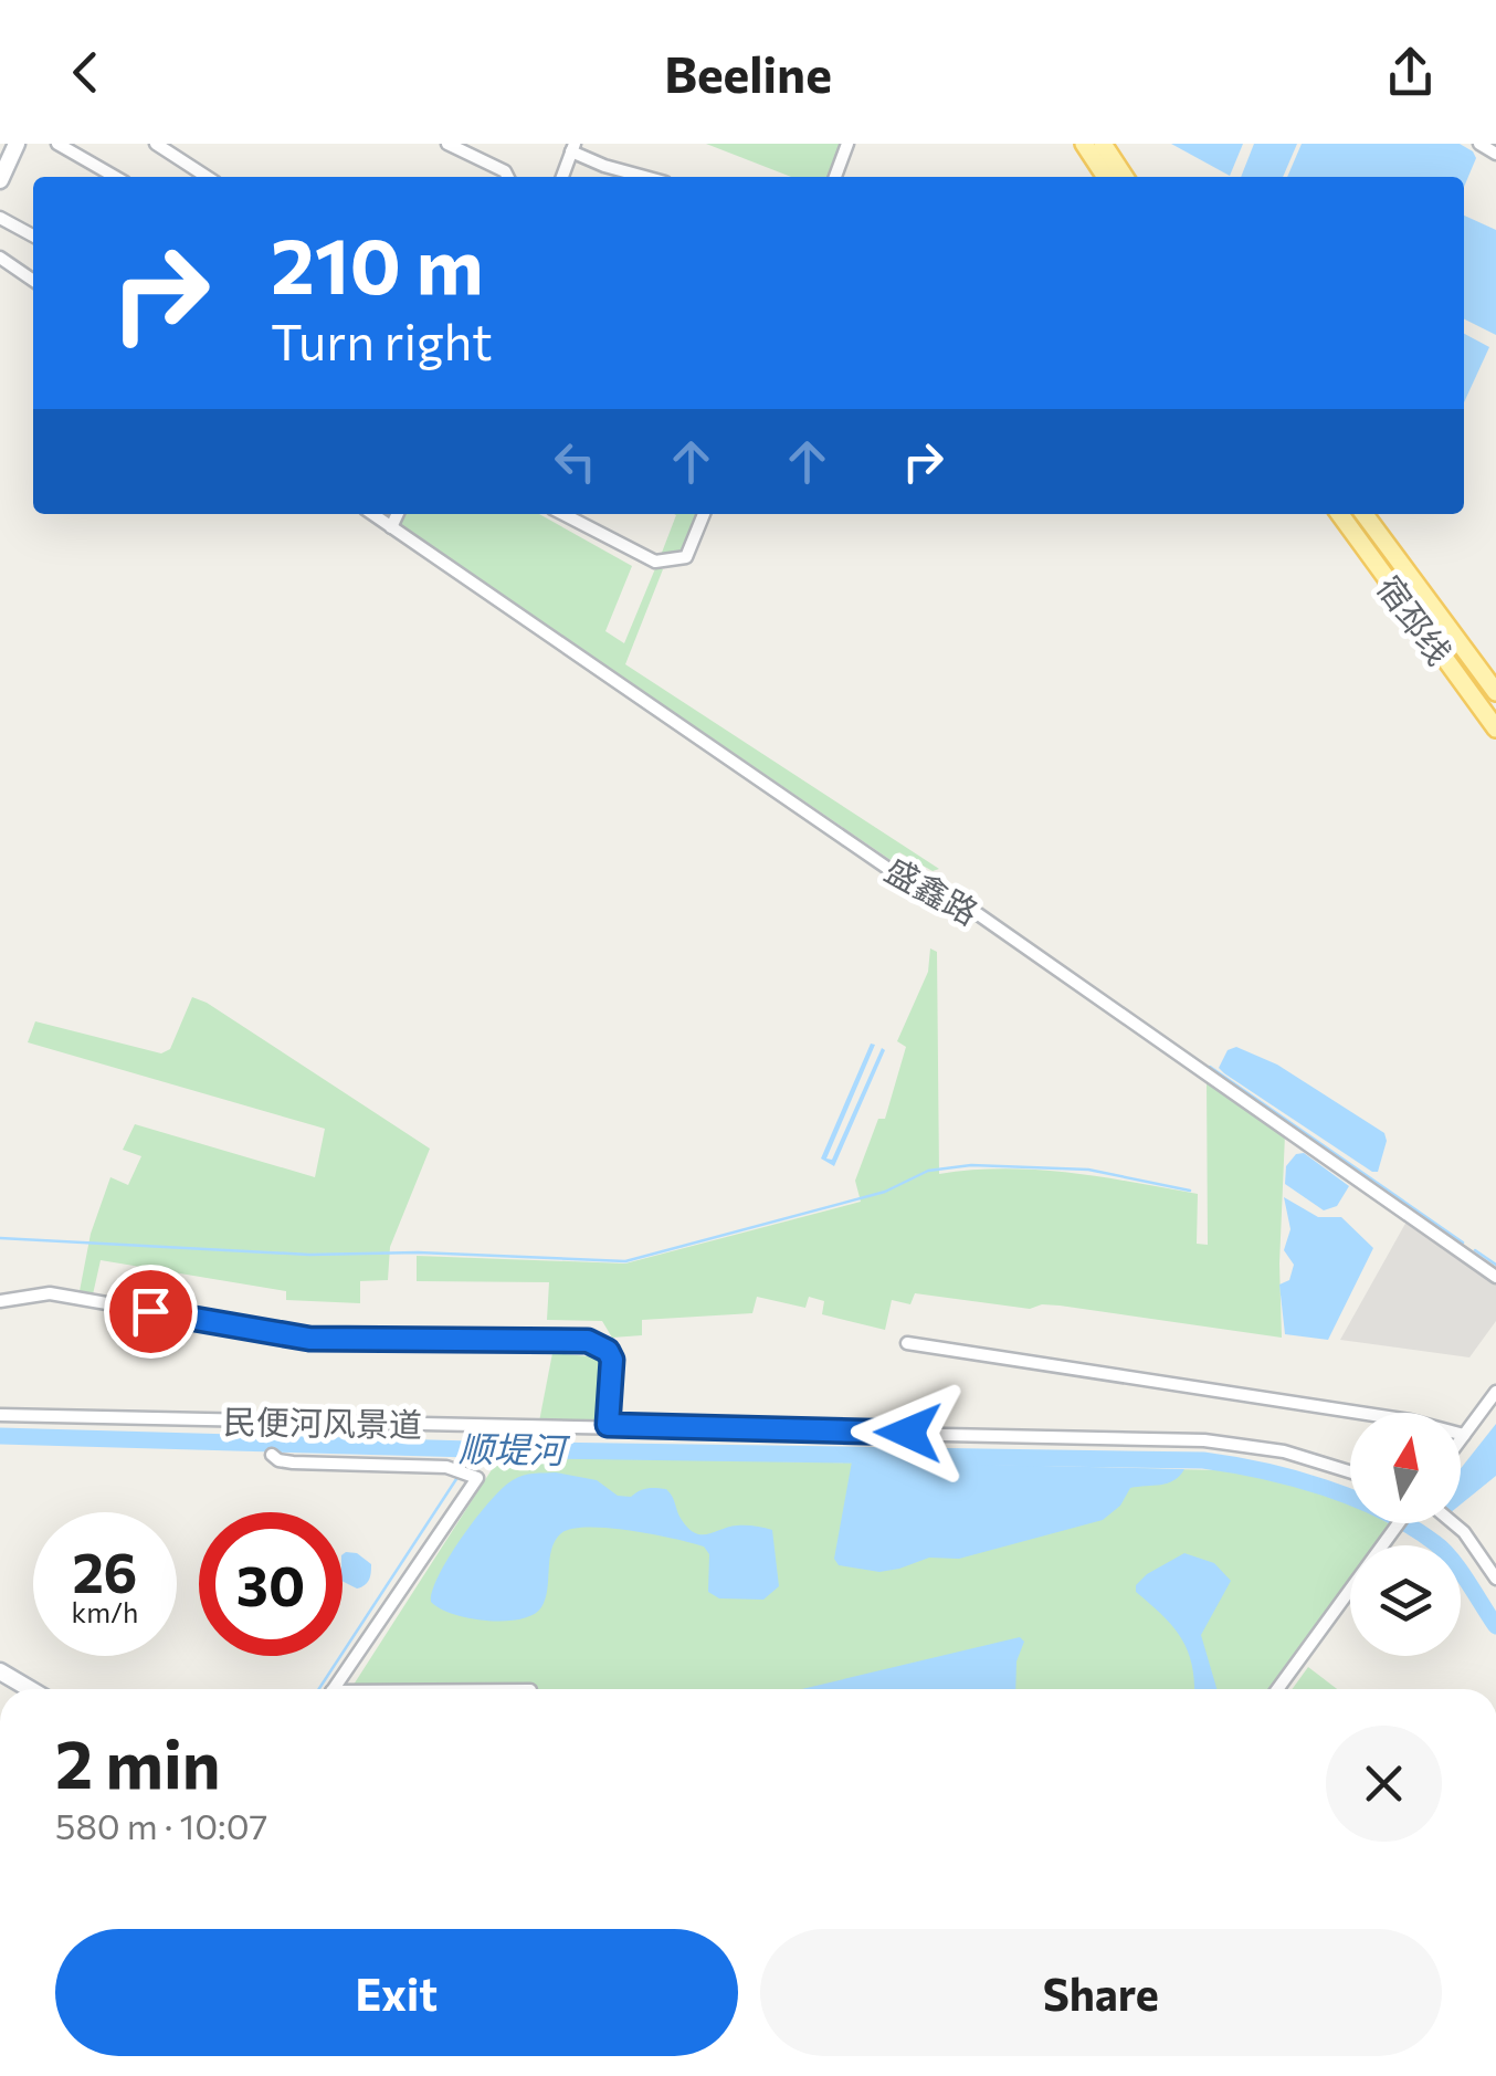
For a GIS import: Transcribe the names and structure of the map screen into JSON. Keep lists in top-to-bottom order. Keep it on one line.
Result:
{"streets":{"main road":["宿邳线"],"street":["盛鑫路","民便河风景道"]},"water":["顺堤河"],"north":"top","page":{"header":"Beeline","turn":["210 m","Turn right"],"speed":"26 km/h","limit":"30","heading":["2 min","580 m · 10:07"],"buttons":["Exit","Share"]}}
